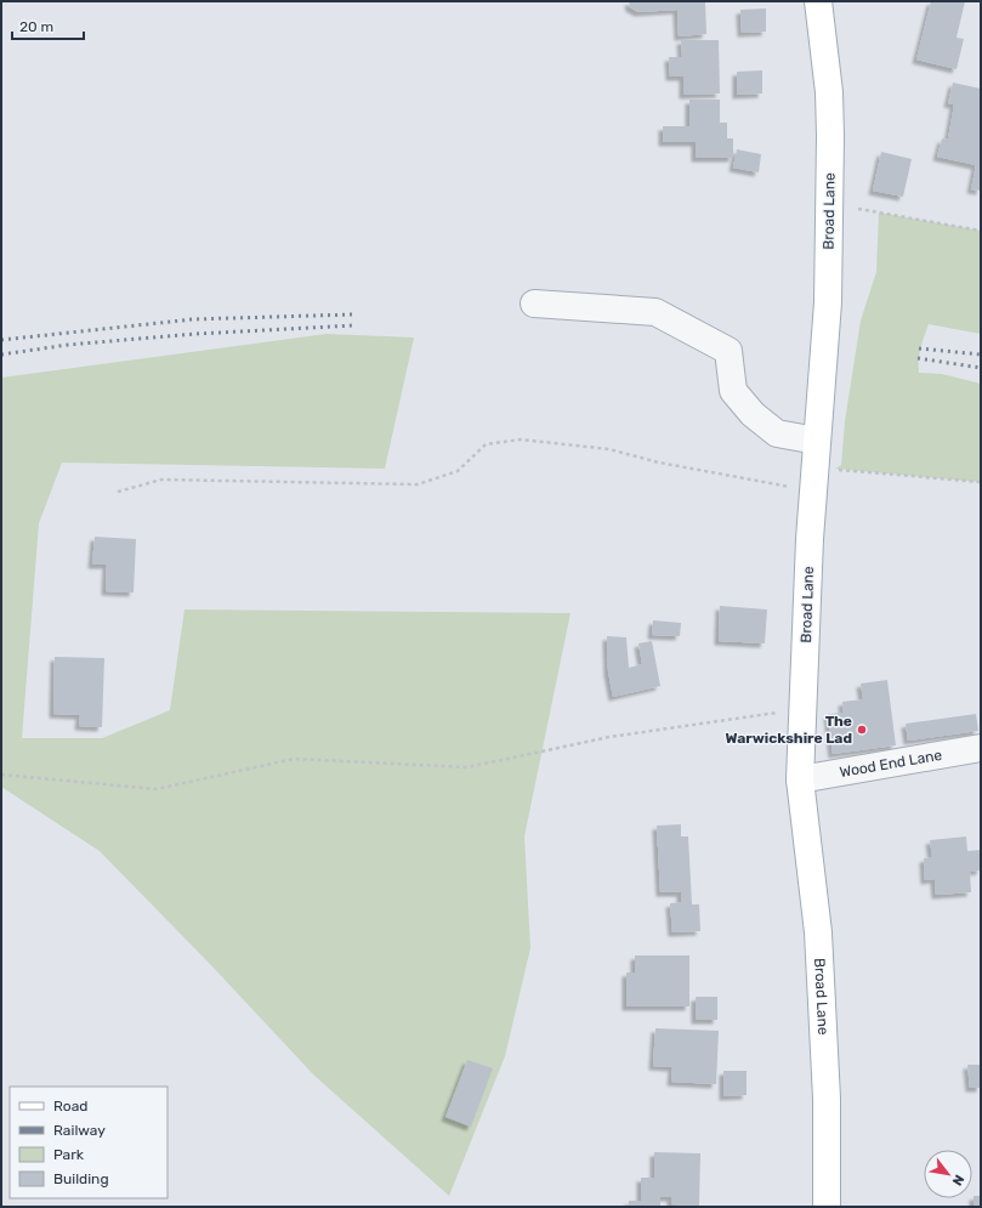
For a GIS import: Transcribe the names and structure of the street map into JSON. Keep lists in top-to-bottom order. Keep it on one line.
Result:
{"streets":{"main road":["Broad Lane"],"street":["Wood End Lane"]},"crossings":[["Broad Lane","Wood End Lane"]],"places":["The Warwickshire Lad"],"legend":["Road","Railway","Park","Building"],"scale_bar":"20 m","north":"bottom right"}
